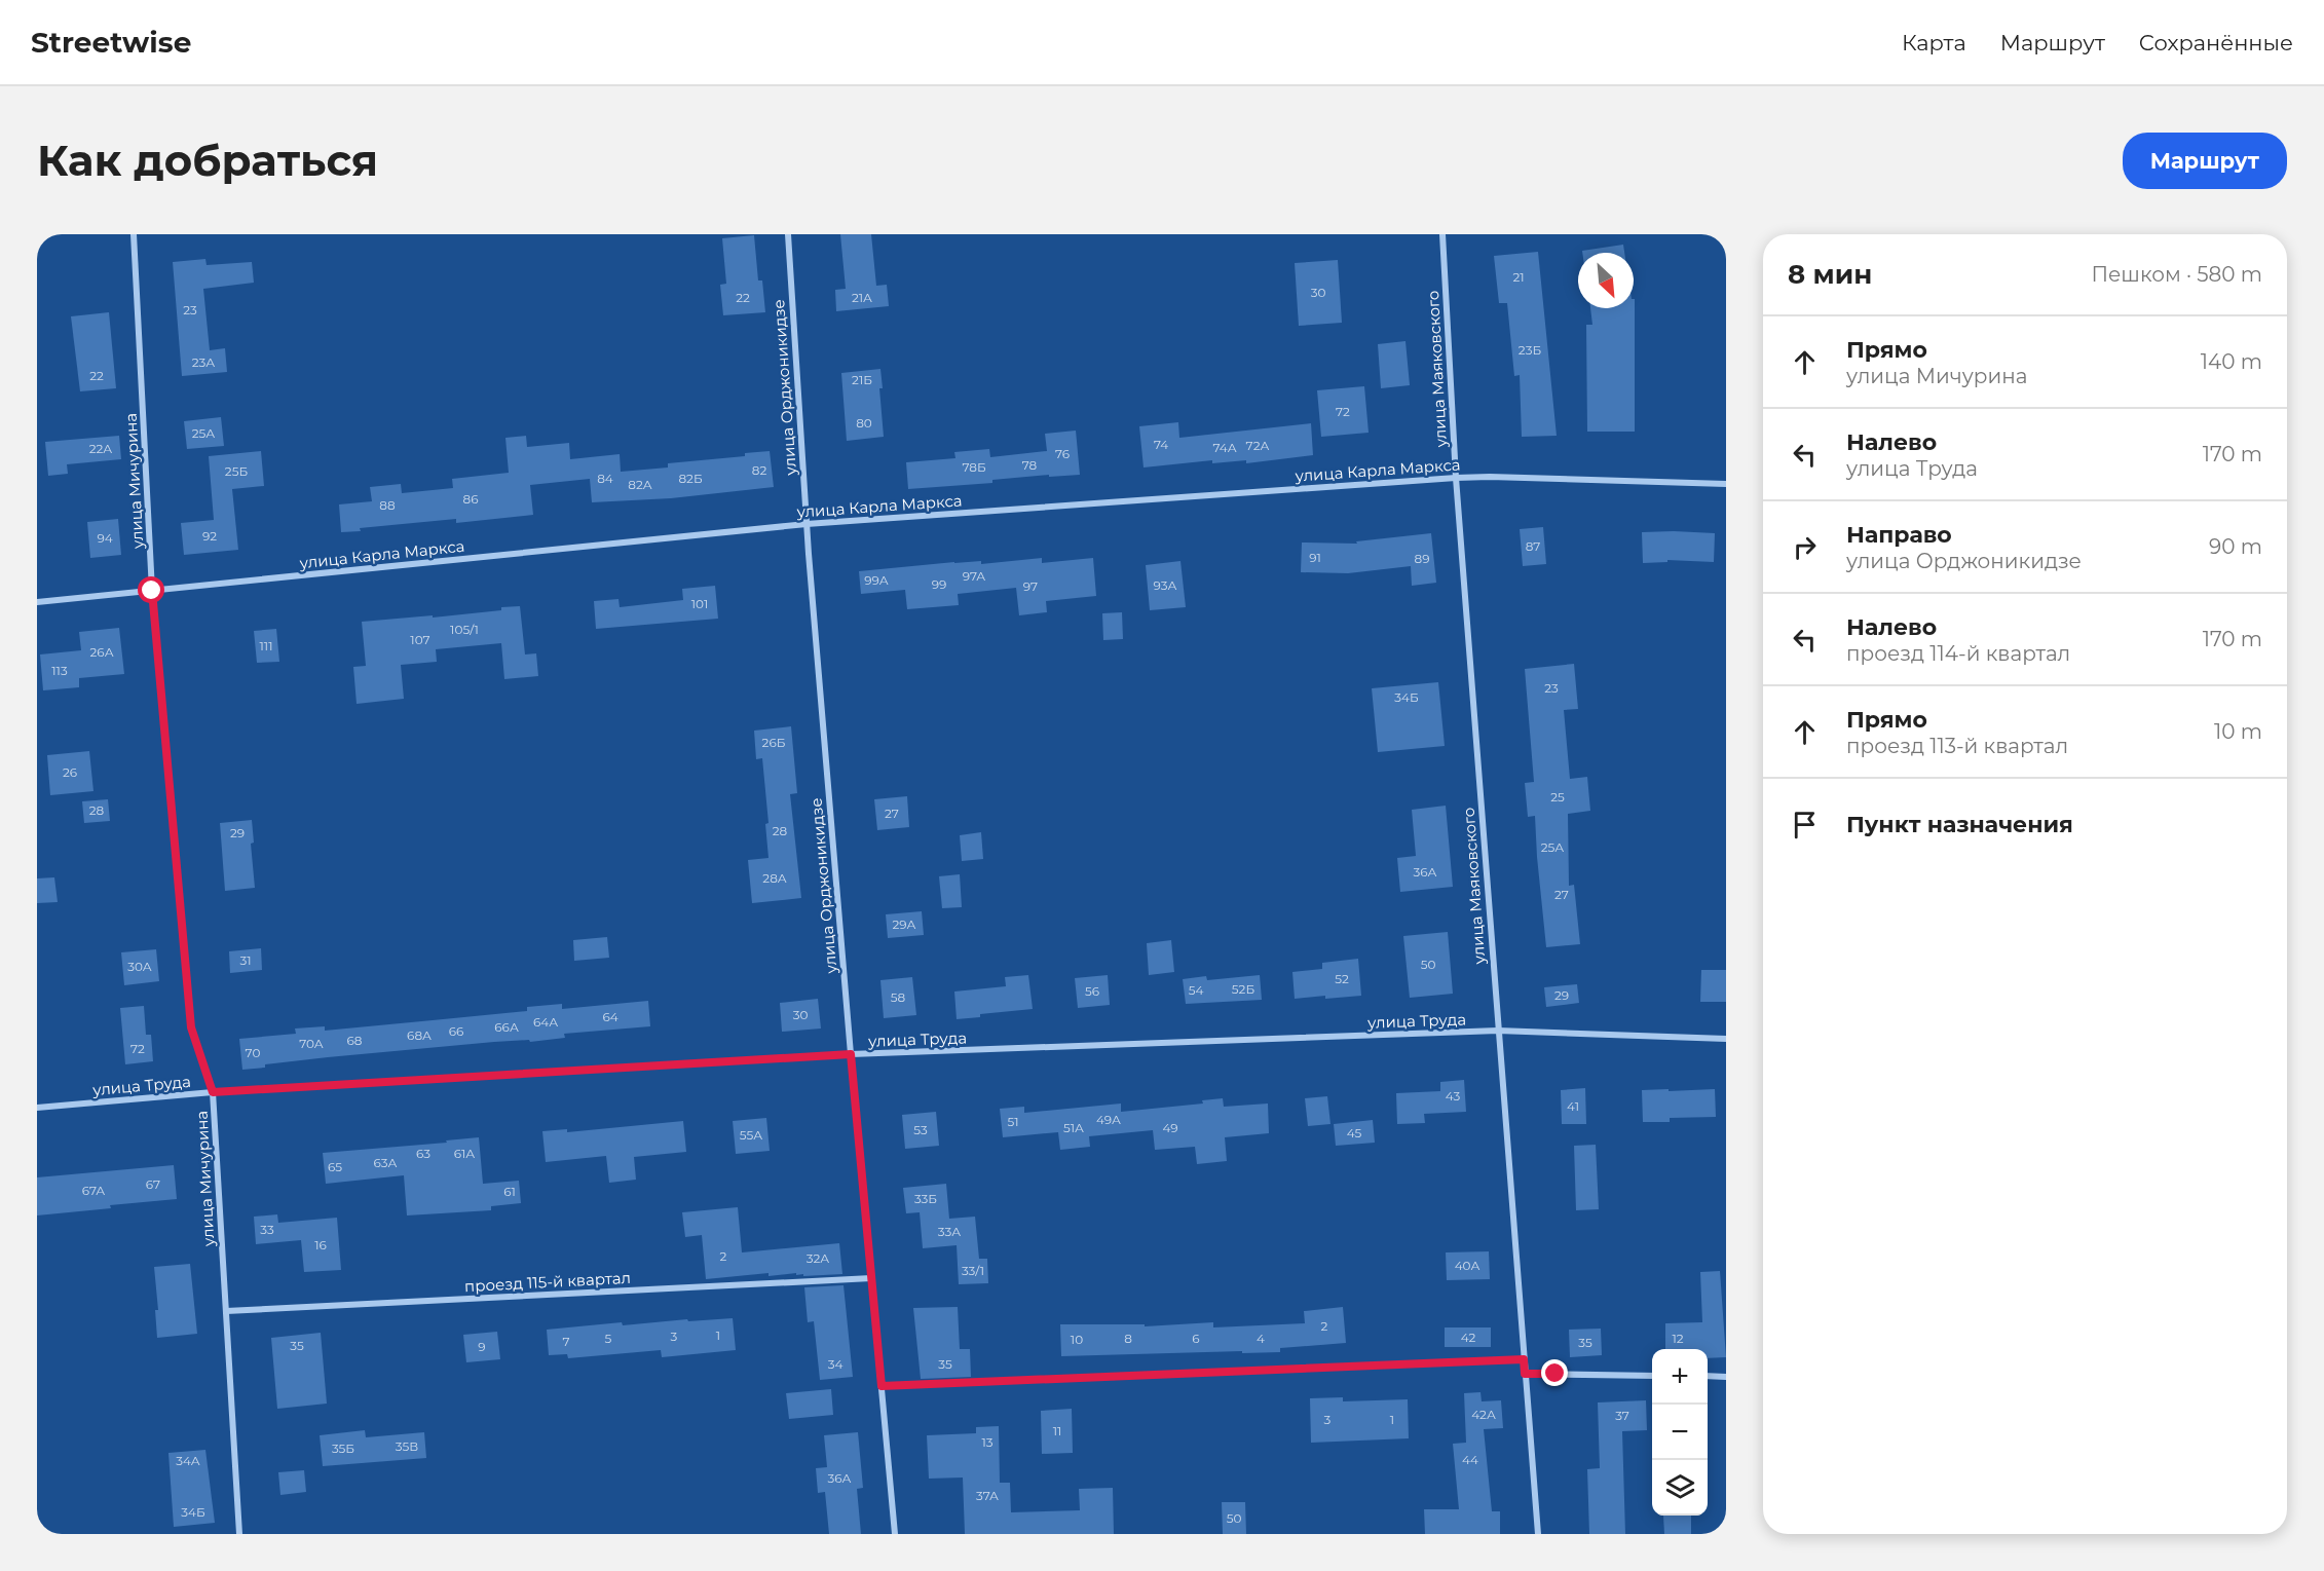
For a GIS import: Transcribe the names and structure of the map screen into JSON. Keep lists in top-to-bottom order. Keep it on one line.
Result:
{"streets":{"street":["улица Маяковского","улица Орджоникидзе","улица Карла Маркса","улица Мичурина","улица Труда","проезд 115-й квартал"]},"crossings":[["улица Маяковского","улица Карла Маркса"],["улица Маяковского","улица Труда"],["улица Орджоникидзе","улица Карла Маркса"],["улица Орджоникидзе","улица Труда"],["улица Орджоникидзе","проезд 115-й квартал"],["улица Карла Маркса","улица Мичурина"],["улица Мичурина","улица Труда"],["улица Мичурина","проезд 115-й квартал"]],"house_numbers":["21","30","22","21А","23","23Б","23А","22","21Б","72","80","25А","74","72А","74А","22А","76","78","78Б","82","25Б","84","82Б","82А","86","88","92","94","87","91","89","97А","99А","99","93А","97","101","105/1","107","111","26А","113","23","34Б","26Б","26","25","28","27","28","29","25А","36А","28А","27","29А","31","50","30А","52","52Б","54","56","29","58","30","64","64А","66А","66","68А","68","70А","72","70","43","41","49А","51","51А","49","53","45","55А","63","61А","63А","65","67","67А","61","33Б","33","33А","16","2","32А","40А","33/1","2","1","3","42","5","8","6","4","12","10","7","35","35","9","34","35","42А","37","3","1","11","13","35В","35Б","44","34А","36А","37А","34Б","50"],"north":"bottom right","page":{"header":"Streetwise","nav":["Карта","Маршрут","Сохранённые"],"buttons":"Маршрут","title":"Как добраться","heading":["8 мин","Пешком · 580 m"],"list":[["Прямо","улица Мичурина","140 m"],["Налево","улица Труда","170 m"],["Направо","улица Орджоникидзе","90 m"],["Налево","проезд 114-й квартал","170 m"],["Прямо","проезд 113-й квартал","10 m"],"Пункт назначения"],"map_buttons":["+","−"]}}
